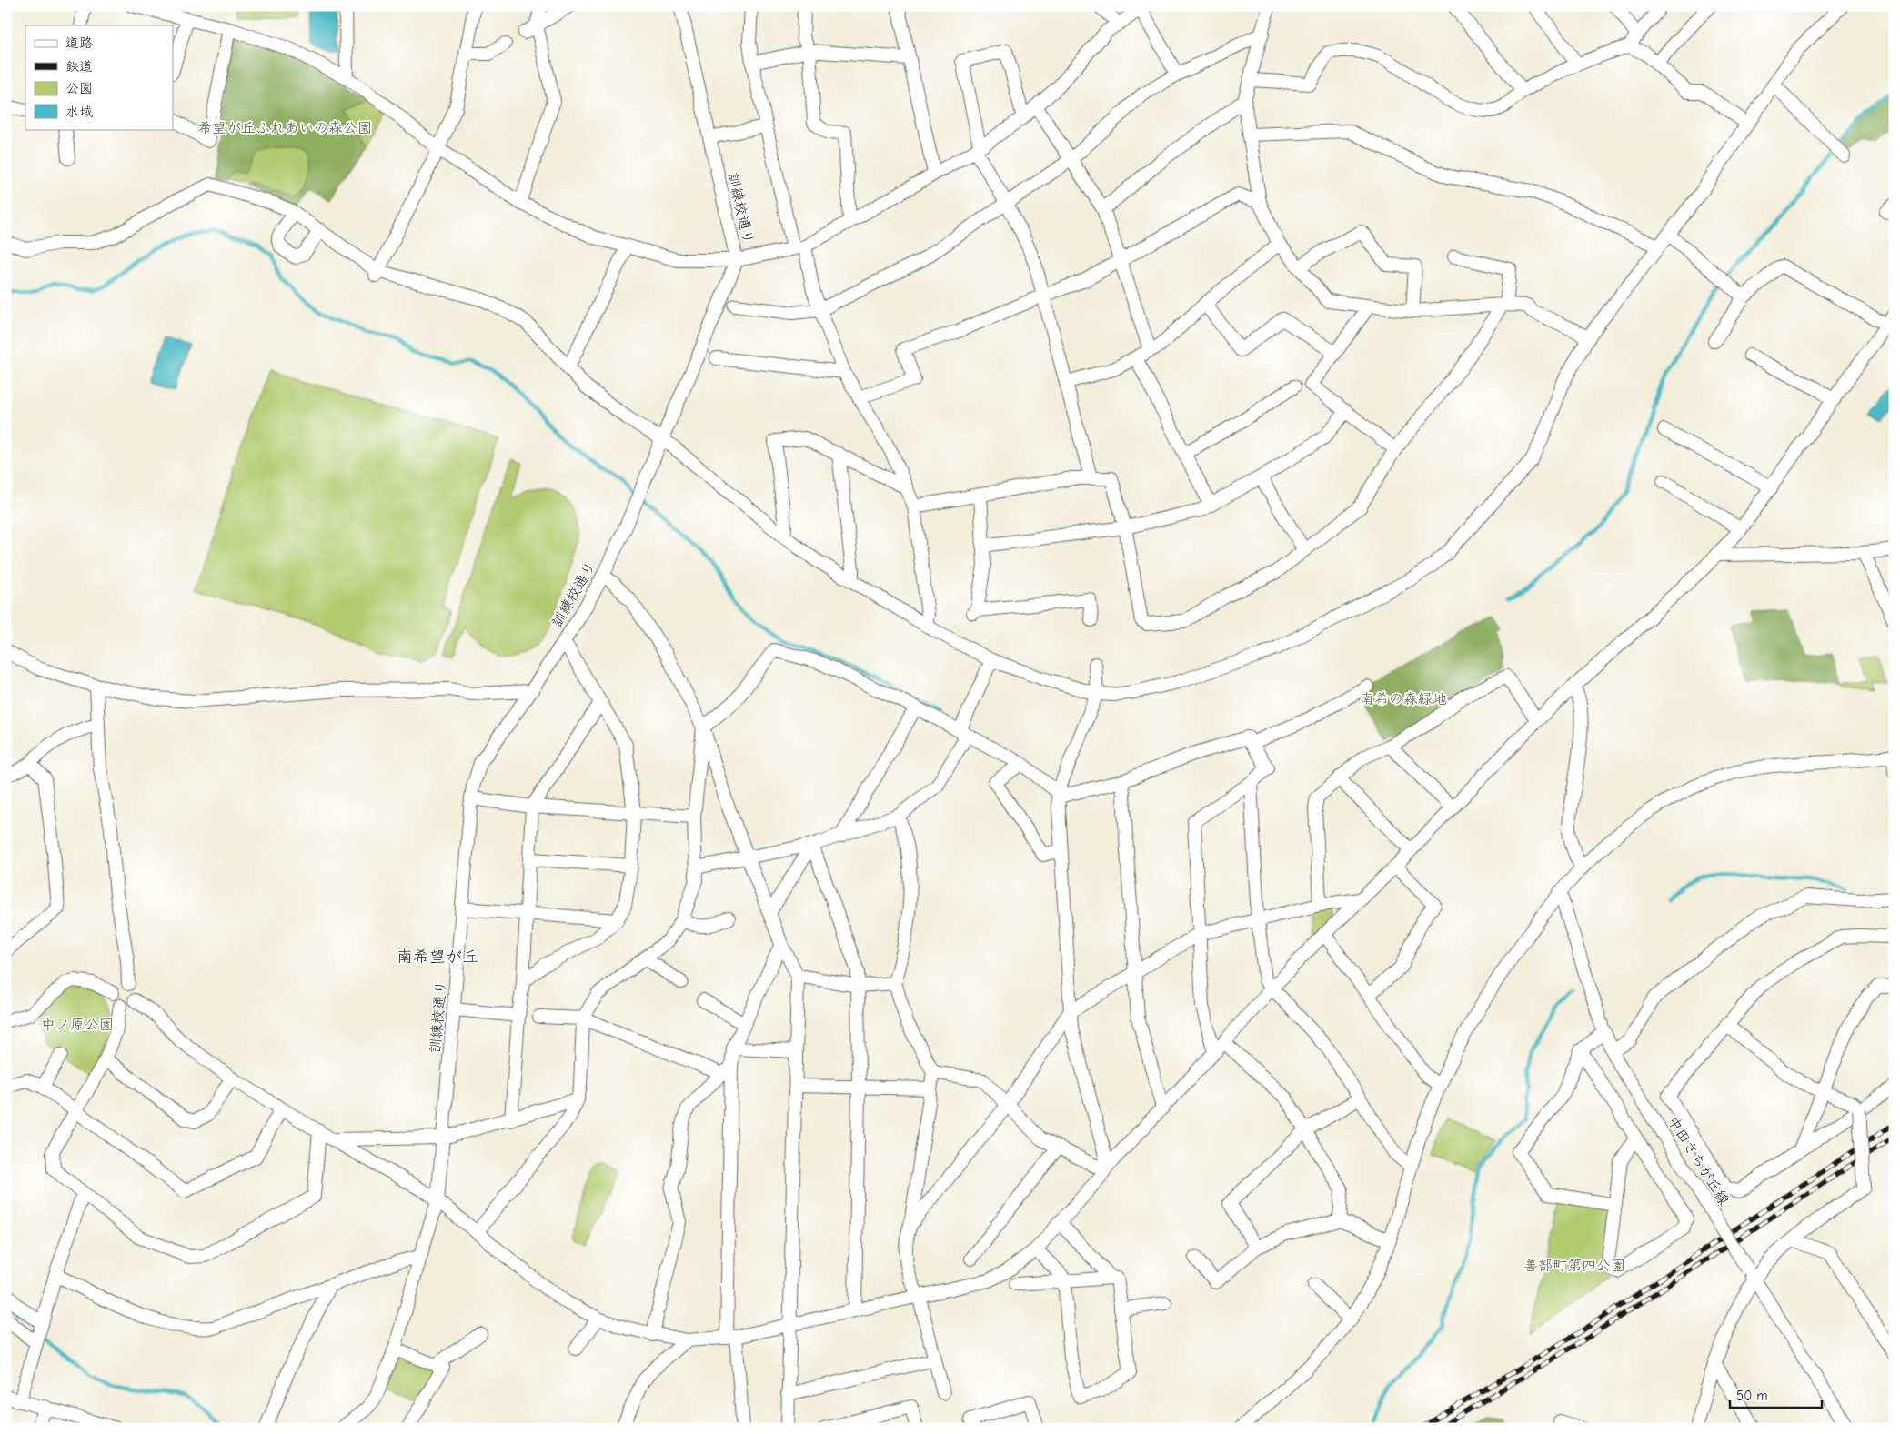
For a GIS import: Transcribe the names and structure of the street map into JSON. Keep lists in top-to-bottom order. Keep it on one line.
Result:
{"streets":{"street":["訓練校通り","中田さちが丘線"]},"districts":["南希望が丘"],"parks":["希望が丘ふれあいの森公園","南希の森緑地","中ノ原公園","善部町第四公園"],"legend":["道路","鉄道","公園","水域"],"scale_bar":"50 m"}
